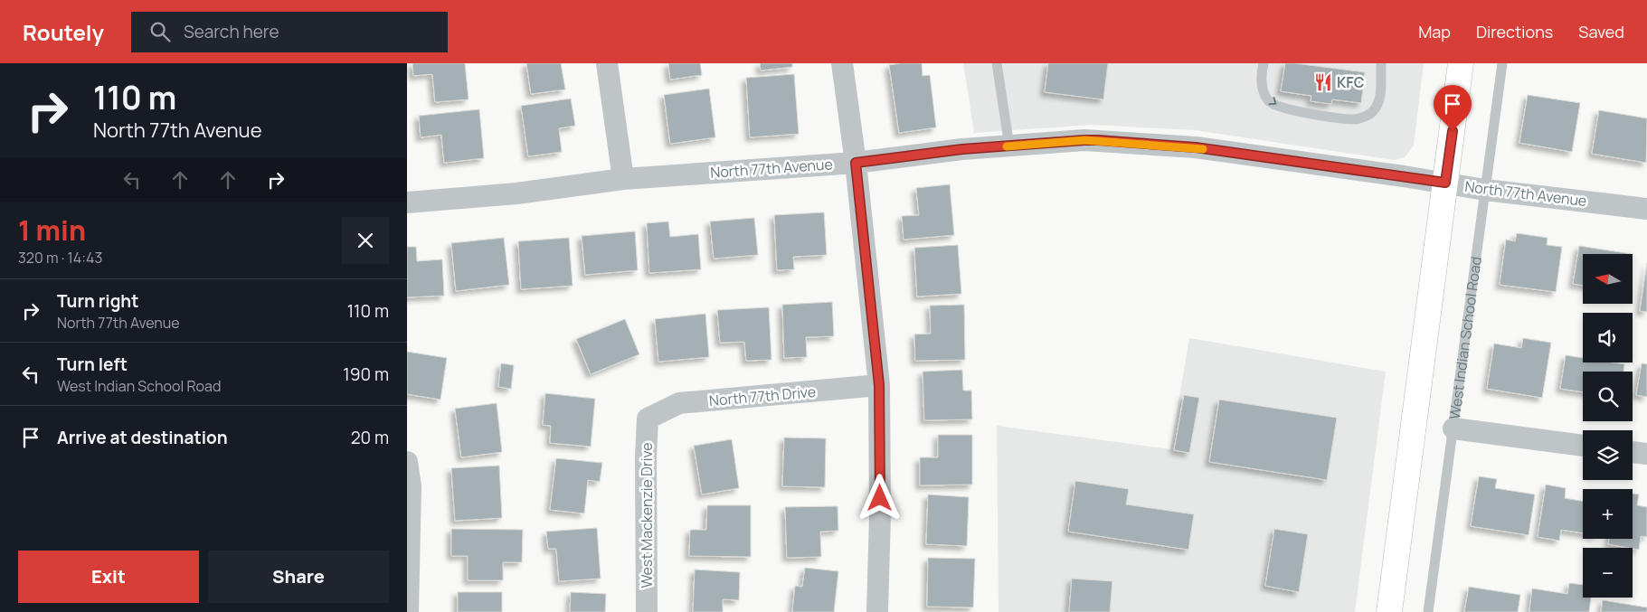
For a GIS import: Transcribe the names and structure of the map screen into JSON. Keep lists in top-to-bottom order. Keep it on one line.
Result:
{"streets":{"street":["North 77th Avenue","North 77th Drive","West Mackenzie Drive"],"lane":["West Indian School Road"]},"crossings":[["North 77th Avenue","West Indian School Road"],["North 77th Drive","West Mackenzie Drive"]],"places":{"restaurant":["KFC"]},"north":"left","page":{"header":"Routely","search":"Search here","nav":["Map","Directions","Saved"],"turn":["110 m","North 77th Avenue"],"heading":["1 min","320 m · 14:43"],"map_buttons":["+","−"],"list":[{"name":"Turn right","note":"North 77th Avenue","value":"110 m"},{"name":"Turn left","note":"West Indian School Road","value":"190 m"},{"name":"Arrive at destination","value":"20 m"}],"buttons":["Exit","Share"]}}
